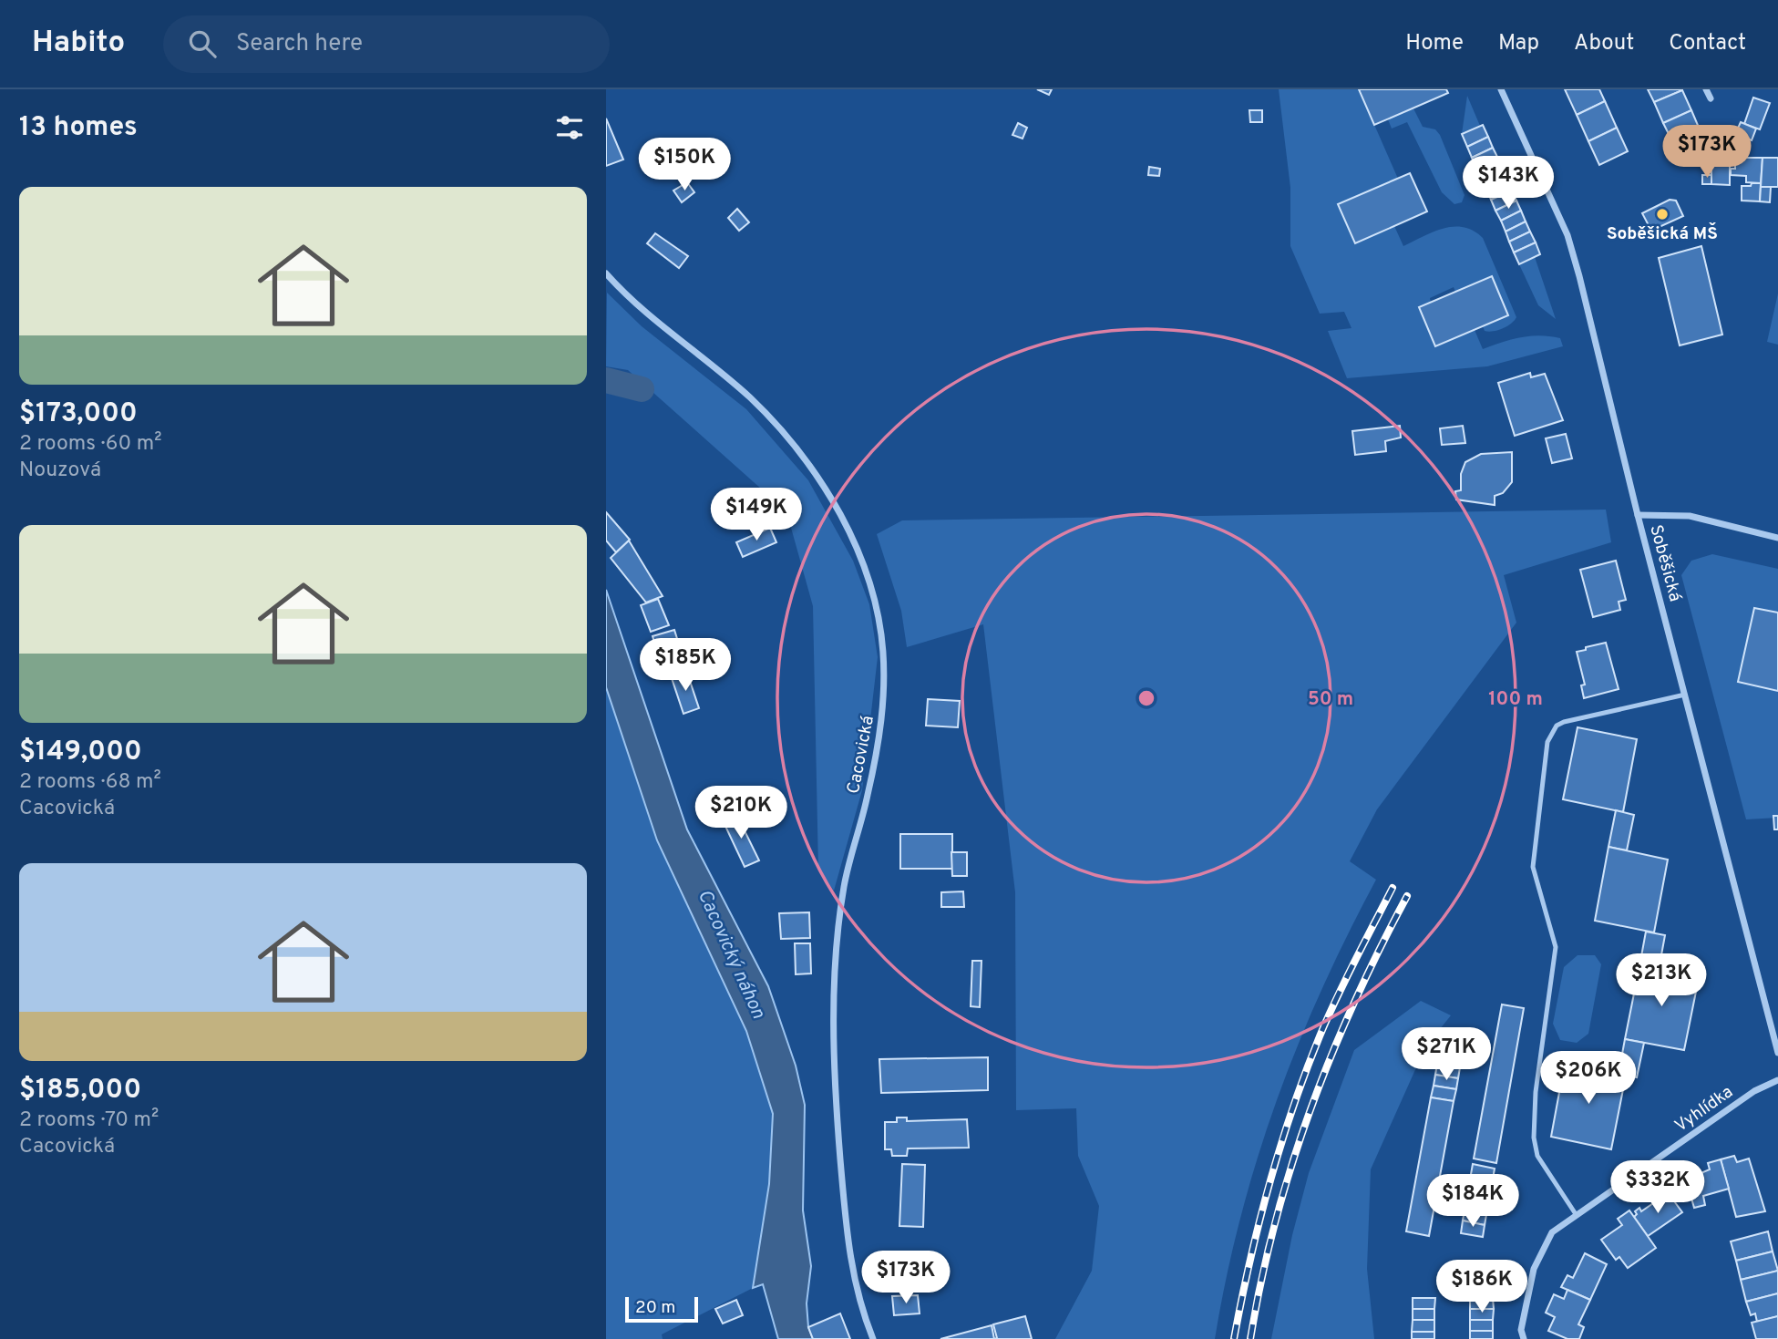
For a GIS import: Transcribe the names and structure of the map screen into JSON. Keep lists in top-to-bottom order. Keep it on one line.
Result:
{"streets":{"street":["Soběšická","Cacovická","Vyhlídka"]},"water":["Cacovický náhon"],"places":["Soběšická MŠ"],"scale_bar":"20 m","page":{"header":"Habito","search":"Search here","nav":["Home","Map","About","Contact"],"heading":"13 homes","price":["$173K","$150K","$143K","$149K","$185K","$210K","$213K","$271K","$206K","$332K","$184K","$173K","$186K"],"list":[{"name":"$173,000","note":"2 rooms · 60 m² · Nouzová"},{"name":"$149,000","note":"2 rooms · 68 m² · Cacovická"},{"name":"$185,000","note":"2 rooms · 70 m² · Cacovická"}],"scale":"20 m"},"rings":["50 m","100 m"]}
